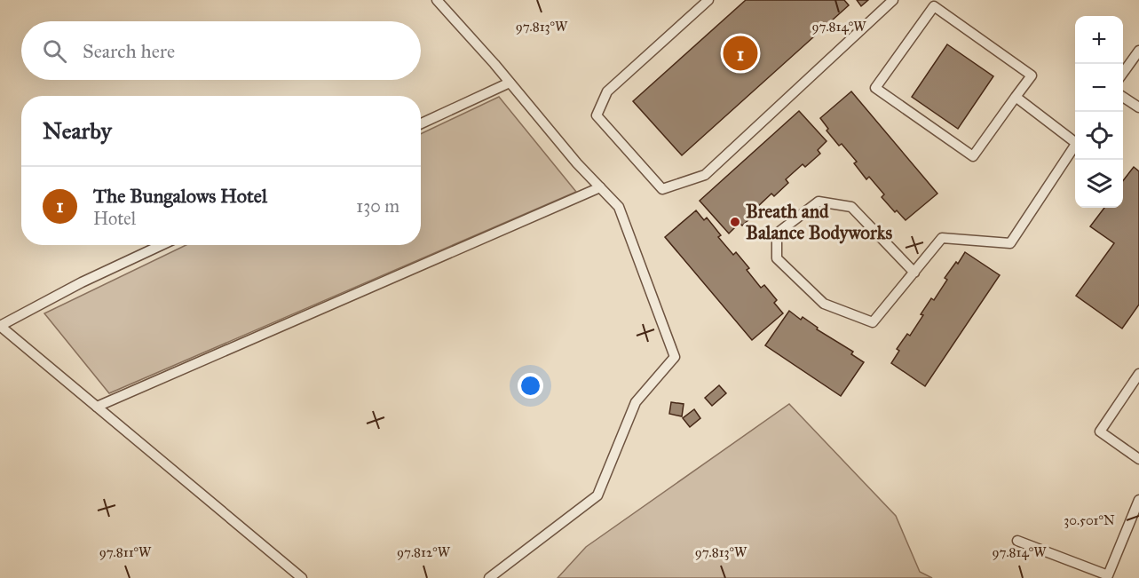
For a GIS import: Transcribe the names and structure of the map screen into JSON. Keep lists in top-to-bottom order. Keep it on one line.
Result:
{"places":["Breath and Balance Bodyworks"],"page":{"map_buttons":["+","−"],"search":"Search here","pins":"1","heading":"Nearby","list":[{"mark":"1","name":"The Bungalows Hotel","note":"Hotel","value":"130 m"}]},"coordinates":["97.813°W","97.814°W","30.501°N","97.811°W","97.812°W"]}
